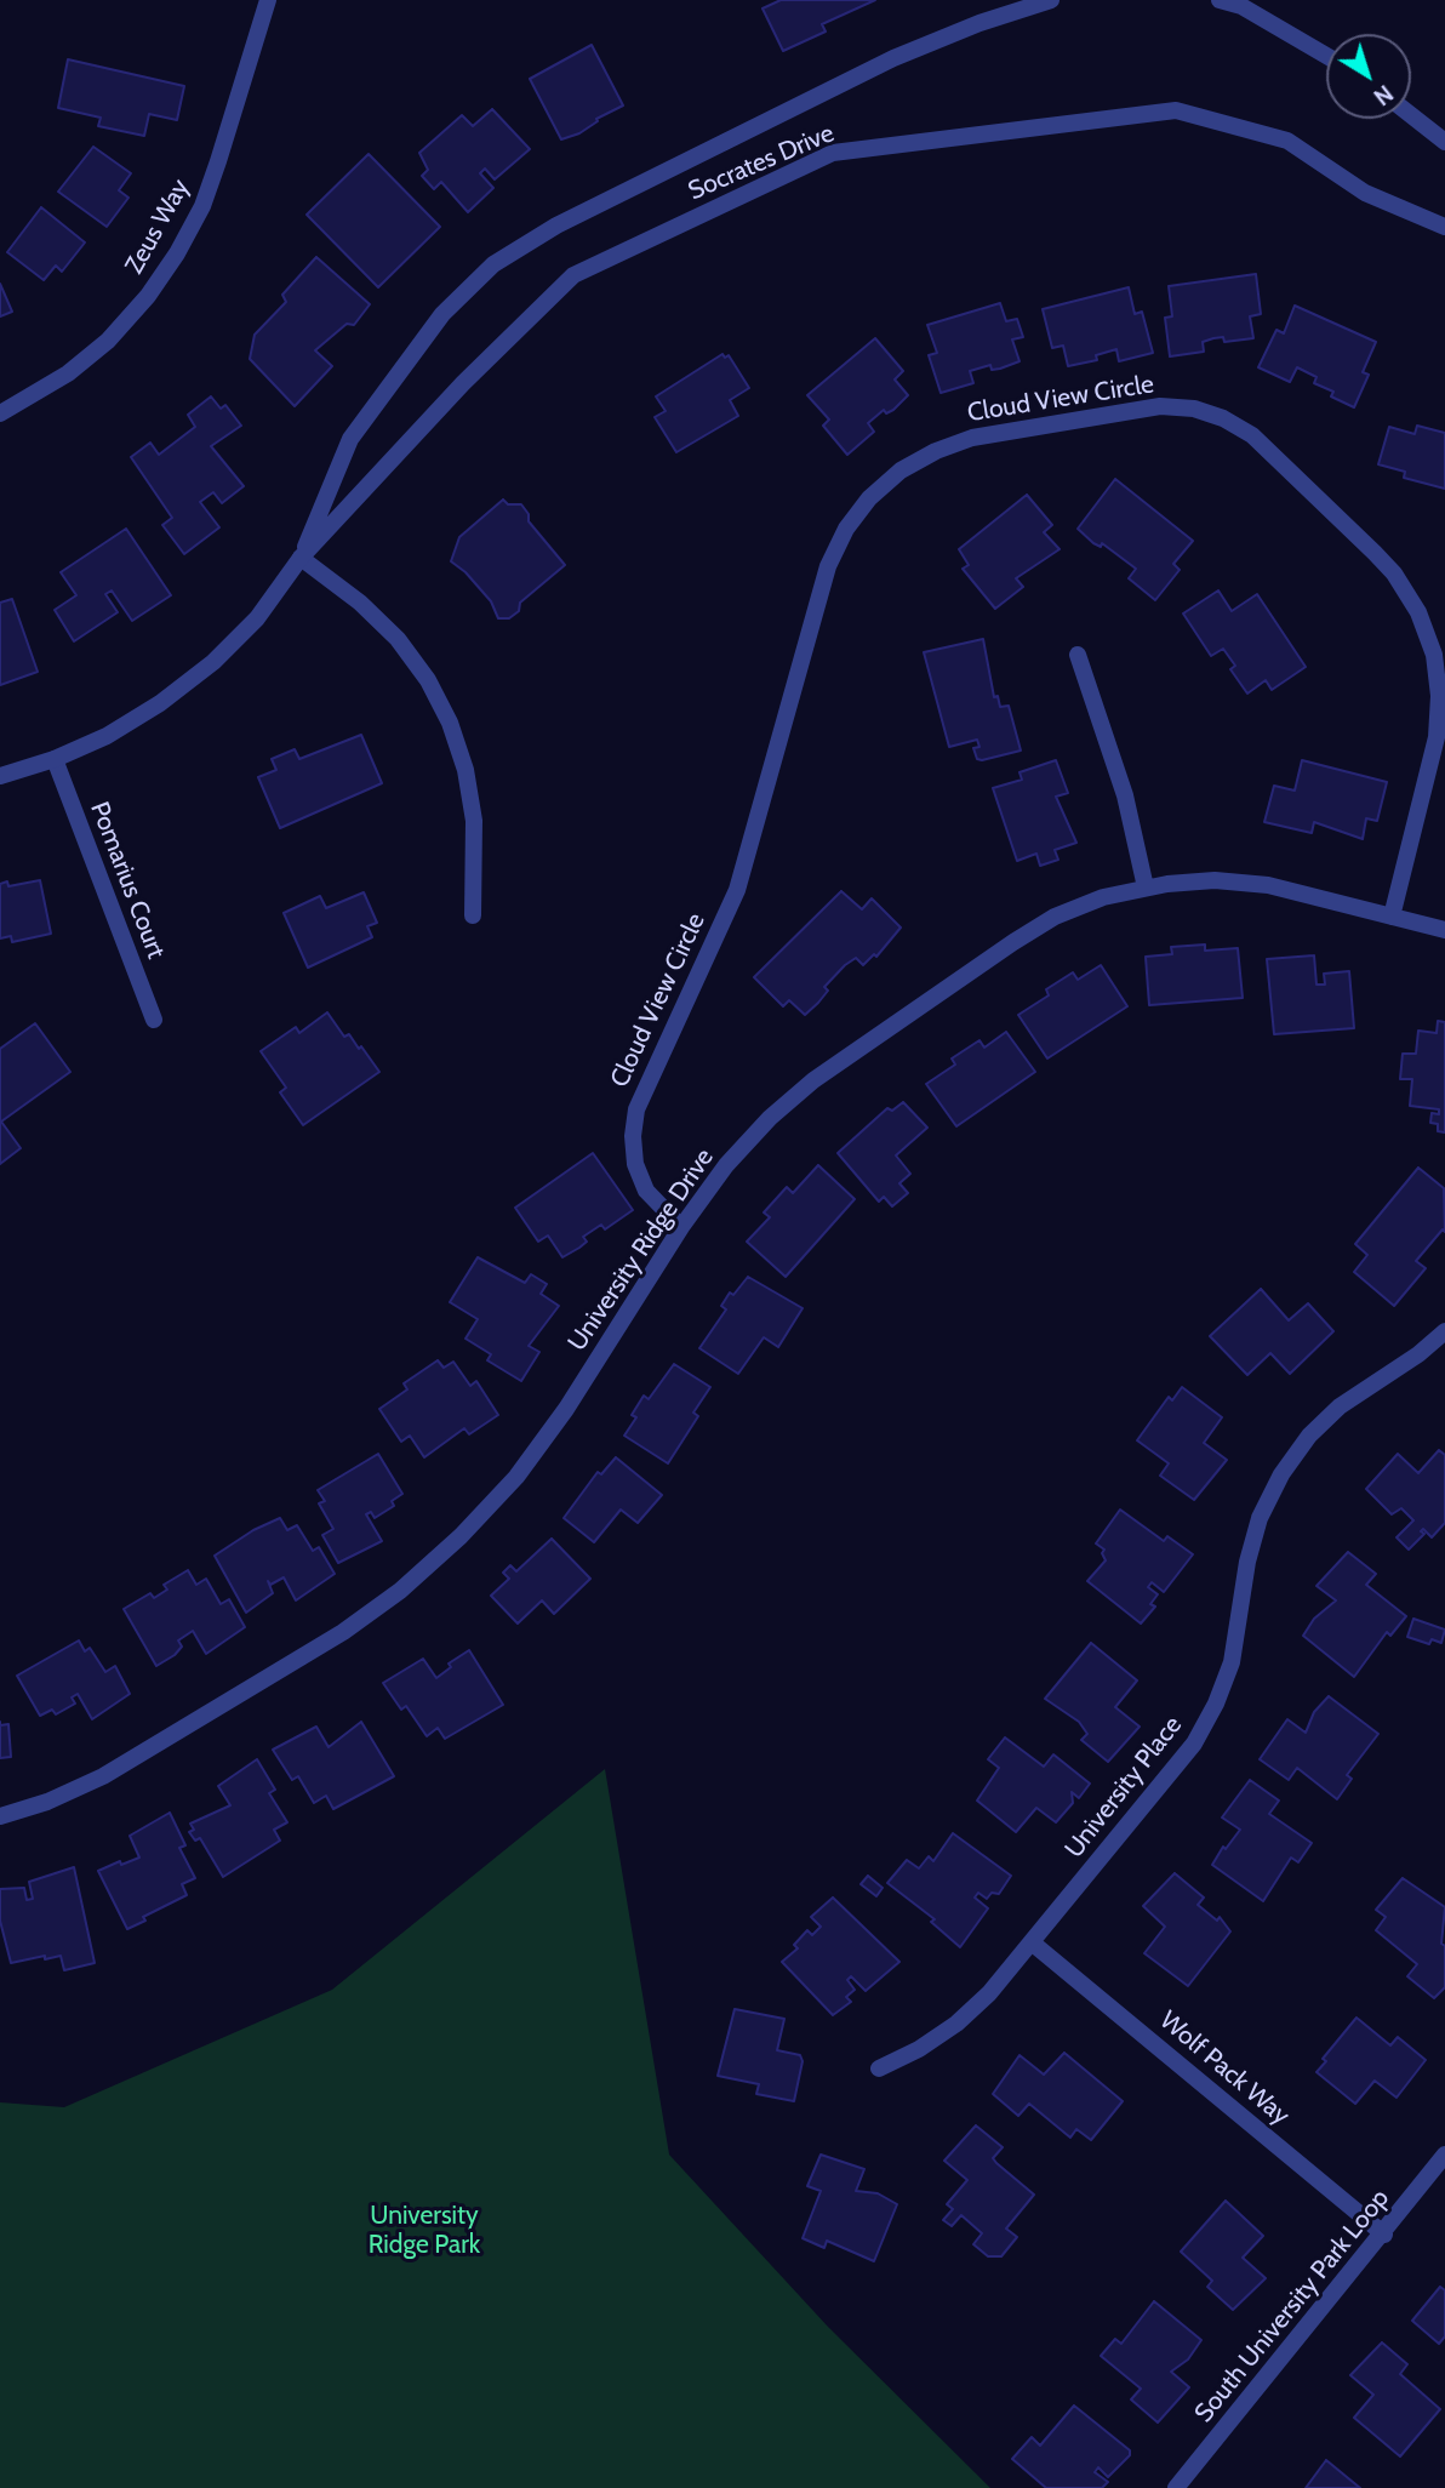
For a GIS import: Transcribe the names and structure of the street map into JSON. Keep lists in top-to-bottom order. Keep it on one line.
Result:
{"streets":{"street":["Socrates Drive","Zeus Way","Cloud View Circle","Pomarius Court","University Ridge Drive","University Place","Wolf Pack Way","South University Park Loop"]},"crossings":[["Socrates Drive","Pomarius Court"],["Cloud View Circle","University Ridge Drive"],["University Place","Wolf Pack Way"],["Wolf Pack Way","South University Park Loop"]],"parks":["University Ridge Park"],"north":"bottom right"}
